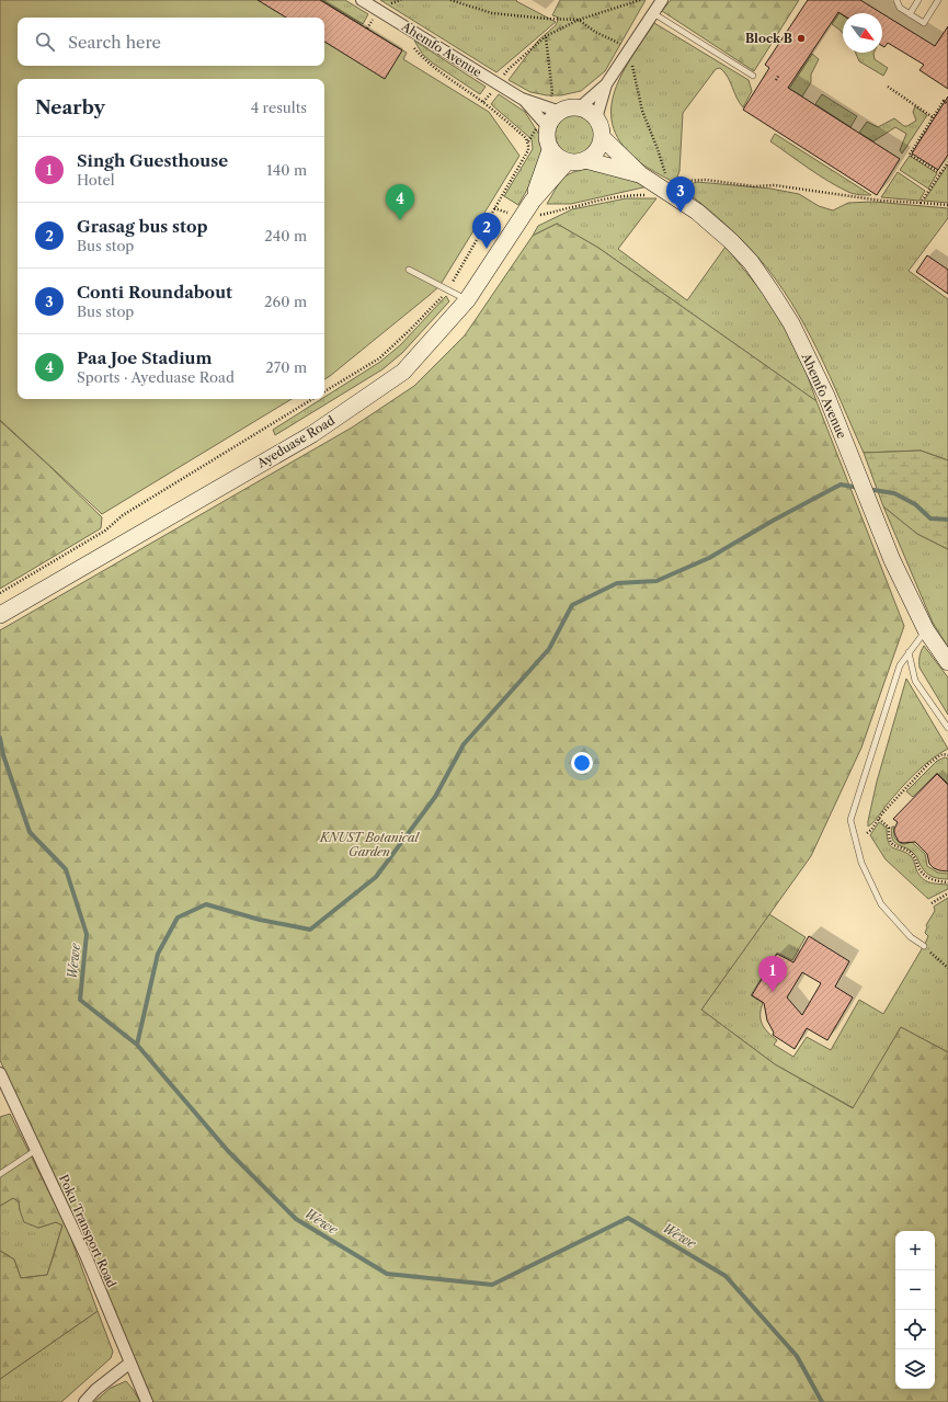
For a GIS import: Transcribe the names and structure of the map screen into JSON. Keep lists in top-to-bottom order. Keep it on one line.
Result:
{"streets":{"street":["Ahemfo Avenue","Ayeduase Road","Poku Transport Road"]},"crossings":[["Ahemfo Avenue","Ayeduase Road"]],"water":["Wewe"],"parks":["KNUST Botanical Garden"],"places":["Block B"],"north":"bottom right","page":{"search":"Search here","heading":["Nearby","4 results"],"list":[{"mark":"1","name":"Singh Guesthouse","note":"Hotel","value":"140 m"},{"mark":"2","name":"Grasag bus stop","note":"Bus stop","value":"240 m"},{"mark":"3","name":"Conti Roundabout","note":"Bus stop","value":"260 m"},{"mark":"4","name":"Paa Joe Stadium","note":"Sports · Ayeduase Road","value":"270 m"}],"pins":["3","4","2","1"],"map_buttons":["+","−"]}}
